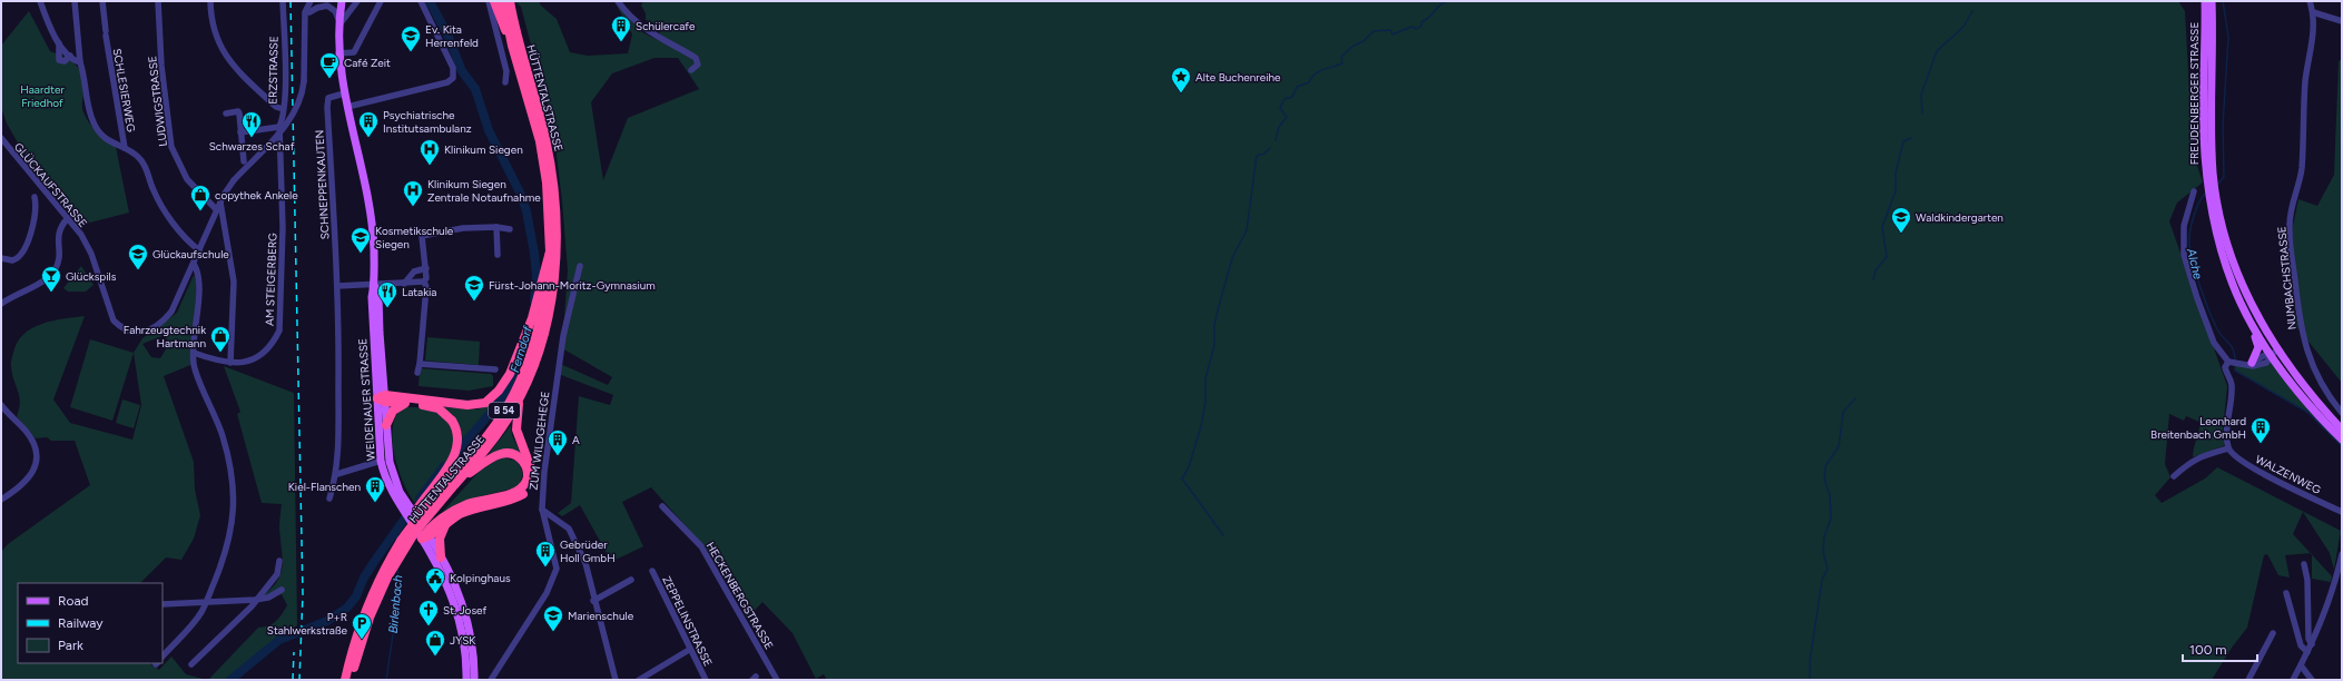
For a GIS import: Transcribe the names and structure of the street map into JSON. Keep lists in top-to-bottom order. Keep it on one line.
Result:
{"streets":{"highway":["HÜTTENTALSTRASSE","B 54"],"main road":["FREUDENBERGER STRASSE","WEIDENAUER STRASSE"],"street":["ERZSTRASSE","SCHLESIERWEG","LUDWIGSTRASSE","GLÜCKAUFSTRASSE","SCHNEPPENKAUTEN","NUMBACHSTRASSE","AM STEIGERBERG","ZUM WILDGEHEGE","WALZENWEG","HECKENBERGSTRASSE","ZEPPELINSTRASSE"]},"crossings":[["ERZSTRASSE","AM STEIGERBERG"],["HÜTTENTALSTRASSE","B 54"],["LUDWIGSTRASSE","GLÜCKAUFSTRASSE"],["SCHNEPPENKAUTEN","WEIDENAUER STRASSE"]],"water":["Alche","Ferndorf","Birlenbach"],"parks":["Haardter Friedhof"],"places":{"building":["Schülercafe","Psychiatrische Institutsambulanz","Leonhard Breitenbach GmbH","A","Kiel-Flanschen","Gebrüder Holl GmbH"],"school or university":["Ev. Kita Herrenfeld","Waldkindergarten","Kosmetikschule Siegen","Glückaufschule","Fürst-Johann-Moritz-Gymnasium","Marienschule"],"cafe":["Café Zeit"],"place":["Alte Buchenreihe"],"restaurant":["Schwarzes Schaf","Latakia"],"hospital":["Klinikum Siegen","Klinikum Siegen Zentrale Notaufnahme"],"shop":["copythek Ankele","Fahrzeugtechnik Hartmann","JYSK"],"bar":["Glückspils"],"public building":["Kolpinghaus"],"church":["St. Josef"],"parking":["P+R Stahlwerkstraße"]},"legend":["Road","Railway","Park"],"scale_bar":"100 m"}
